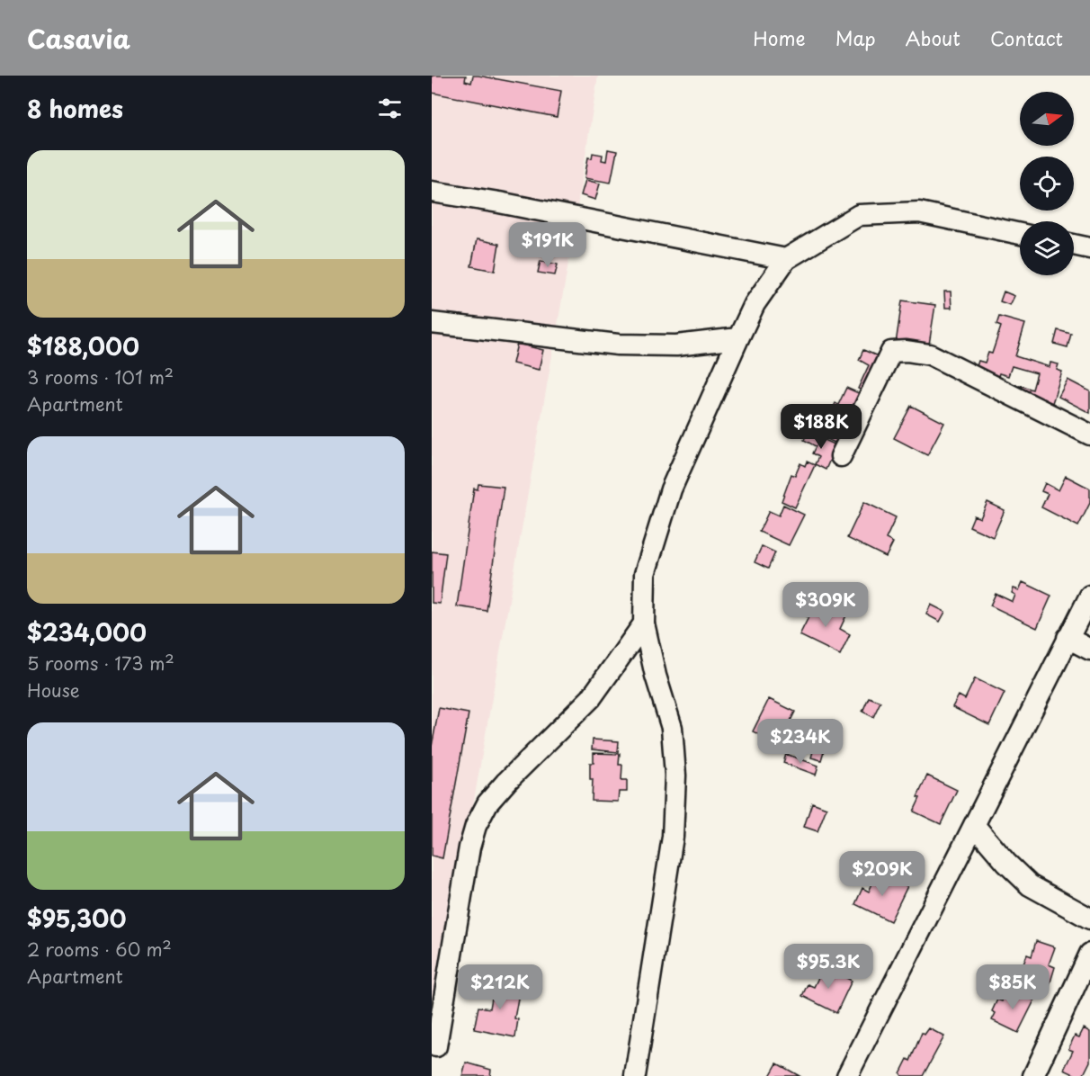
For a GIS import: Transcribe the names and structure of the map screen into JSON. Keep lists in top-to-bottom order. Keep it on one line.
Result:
{"north":"right","page":{"header":"Casavia","nav":["Home","Map","About","Contact"],"heading":"8 homes","list":[{"name":"$188,000","note":"3 rooms · 101 m² · Apartment"},{"name":"$234,000","note":"5 rooms · 173 m² · House"},{"name":"$95,300","note":"2 rooms · 60 m² · Apartment"}],"price":["$191K","$188K","$309K","$234K","$209K","$95.3K","$212K","$85K"]}}
